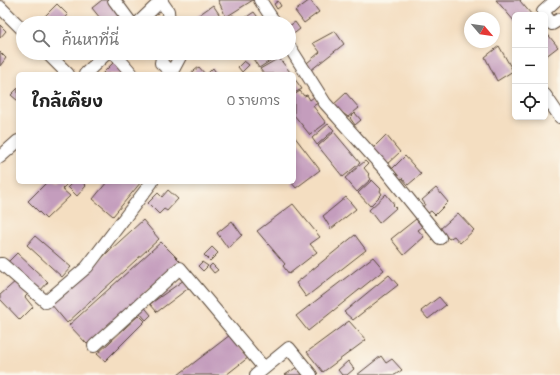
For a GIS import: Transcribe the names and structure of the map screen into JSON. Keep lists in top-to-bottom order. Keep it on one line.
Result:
{"north":"bottom right","page":{"map_buttons":["+","−"],"search":"ค้นหาที่นี่","heading":["ใกล้เคียง","0 รายการ"]}}
